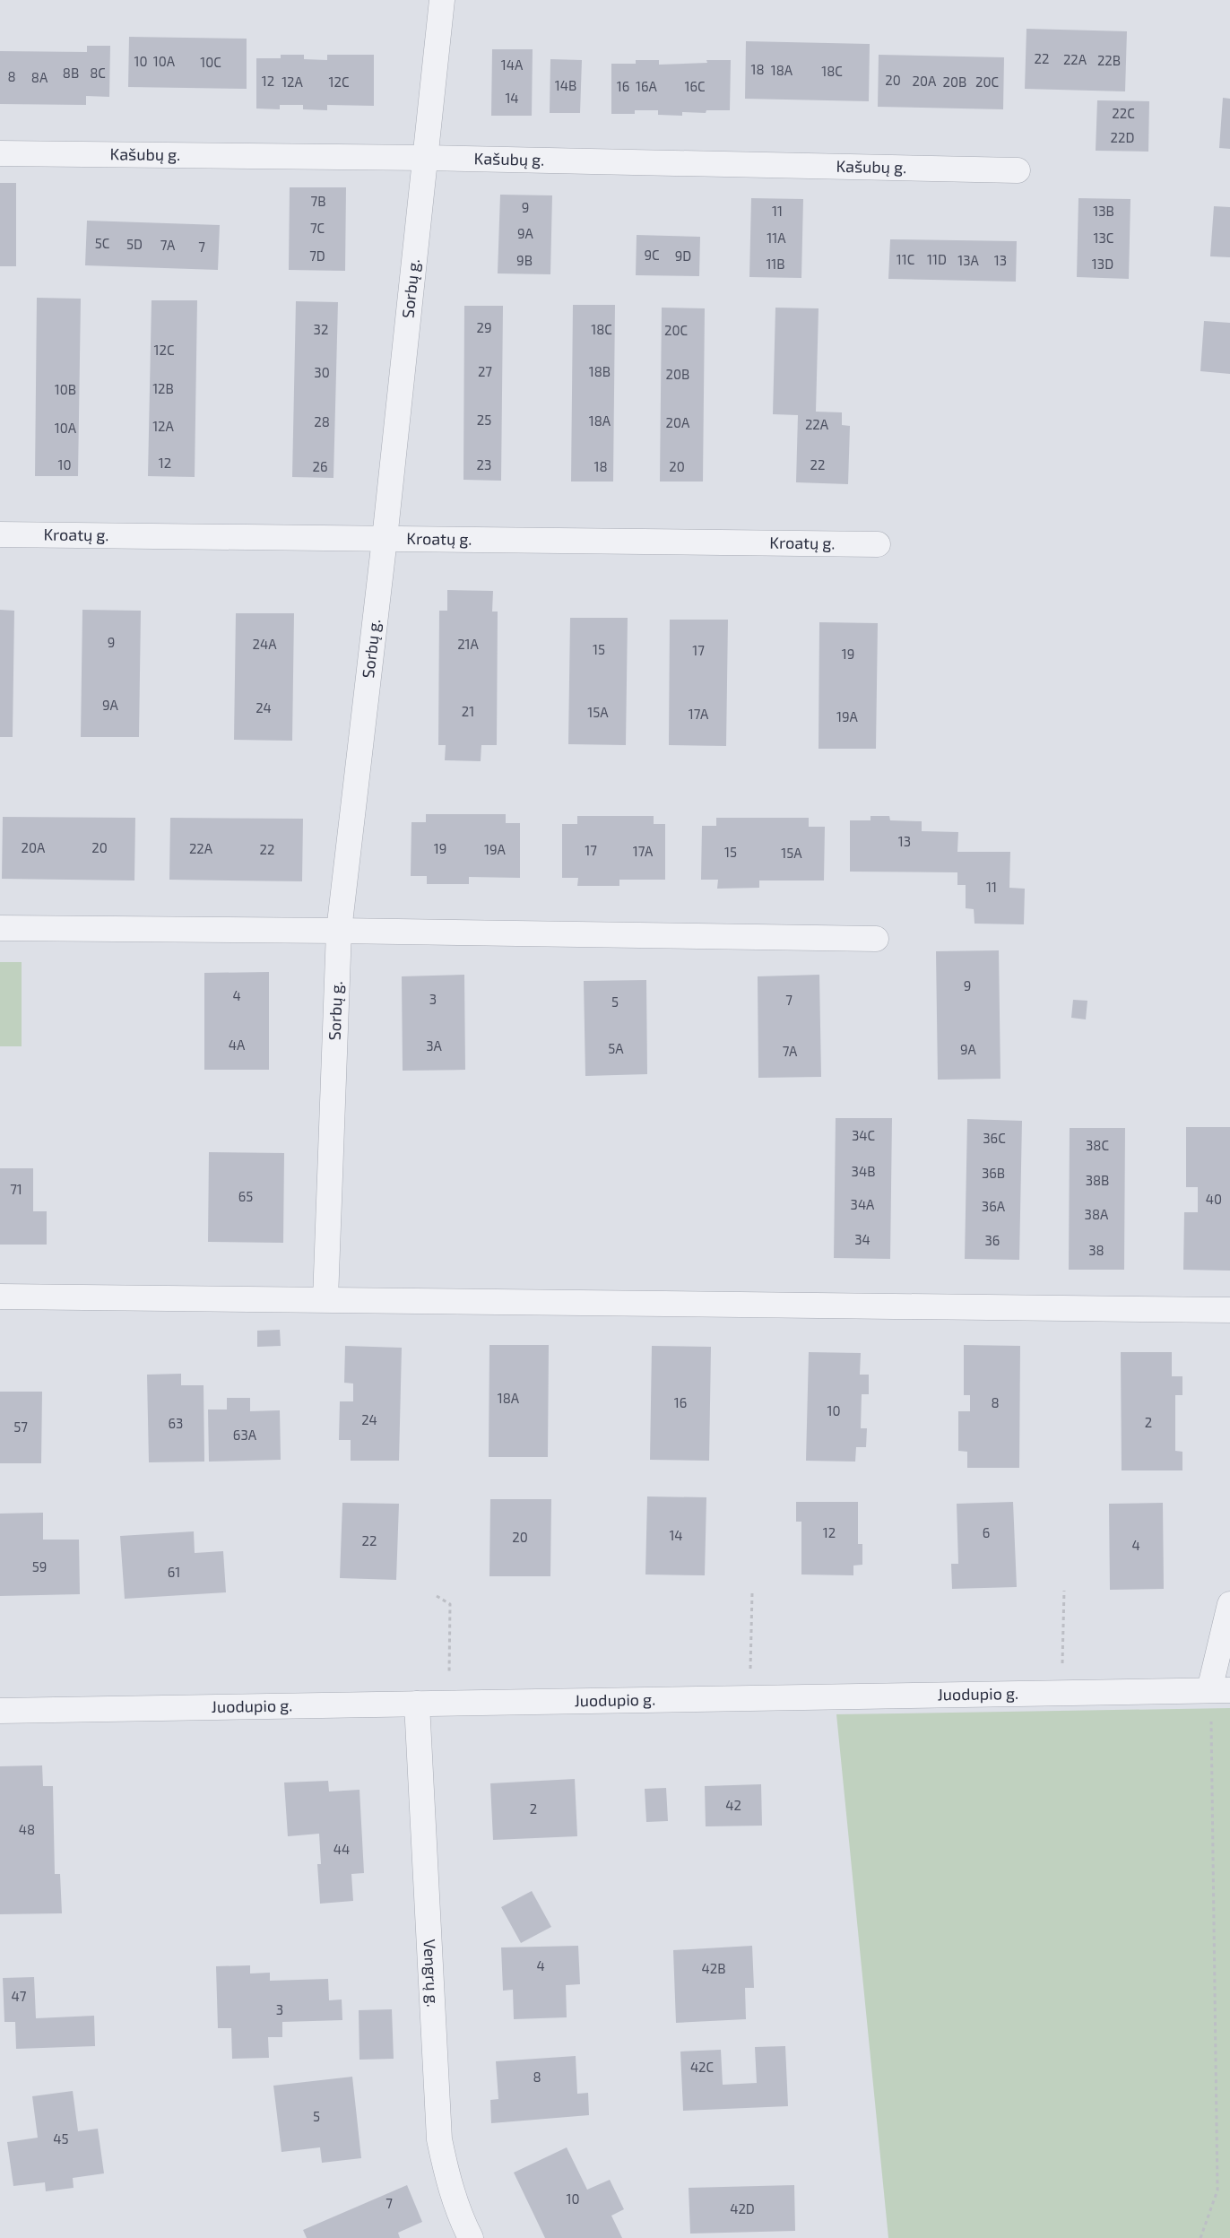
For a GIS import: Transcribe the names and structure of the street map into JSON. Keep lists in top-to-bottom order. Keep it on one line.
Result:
{"streets":{"street":["Kašubų g.","Sorbų g.","Kroatų g.","Juodupio g.","Vengrų g."]},"crossings":[["Kašubų g.","Sorbų g."],["Sorbų g.","Kroatų g."],["Juodupio g.","Vengrų g."]],"house_numbers":["22","22A","22B","10","10A","10C","14A","18","18A","18C","8B","8C","8","8A","20","12","20A","12A","12C","20B","20C","14B","16","16A","16C","14","22C","22D","7B","9","11","13B","7C","9A","11A","13C","5C","5D","7A","7","9C","7D","9D","11C","11D","9B","13A","13","11B","13D","29","32","18C","20C","12C","27","18B","30","20B","12B","10B","25","18A","28","20A","22A","12A","10A","12","10","23","22","26","18","20","9","24A","21A","15","17","19","9A","24","21","15A","17A","19A","13","20A","20","22A","19","22","19A","17","17A","15","15A","11","9","4","3","7","5","4A","3A","5A","9A","7A","34C","36C","38C","34B","36B","38B","71","65","40","34A","36A","38A","34","36","38","18A","16","8","10","24","2","63","57","63A","12","6","14","20","22","4","59","61","42","2","48","44","4","42B","47","3","42C","8","5","45","10","7","42D"]}
